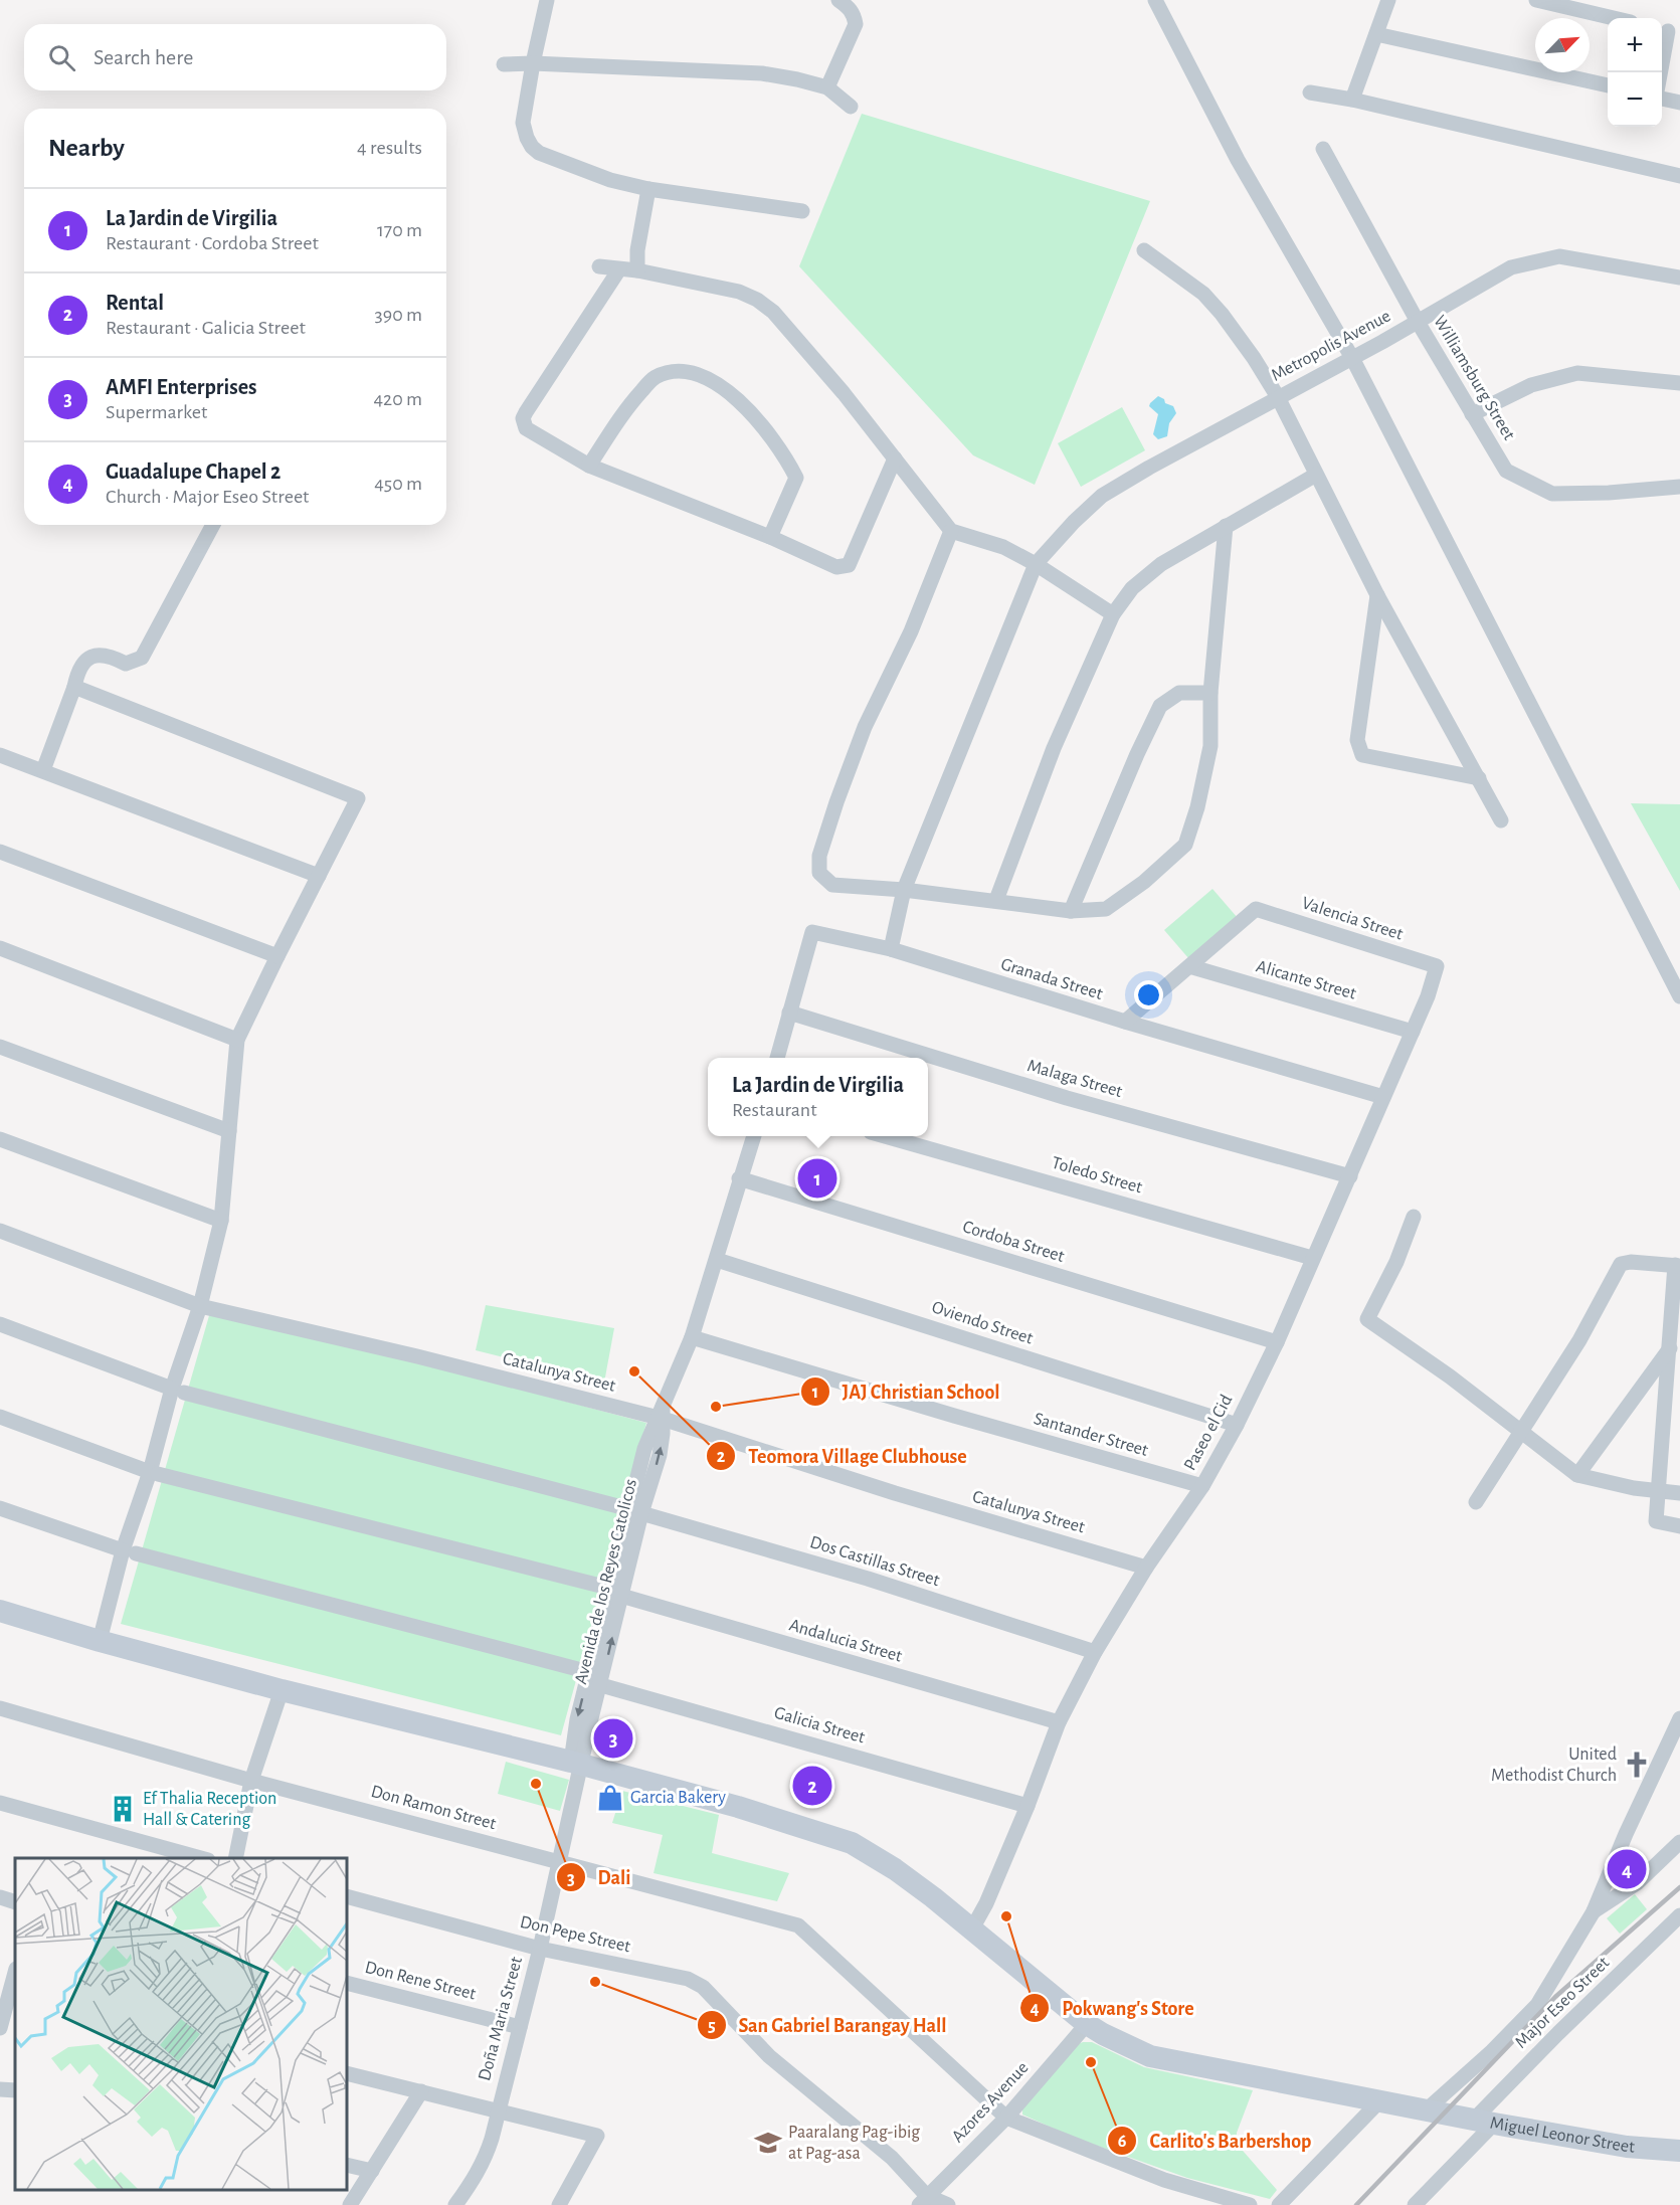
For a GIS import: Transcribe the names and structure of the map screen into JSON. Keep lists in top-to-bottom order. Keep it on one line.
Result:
{"streets":{"street":["Metropolis Avenue","Williamsburg Street","Valencia Street","Granada Street","Alicante Street","Malaga Street","Toledo Street","Cordoba Street","Oviendo Street","Catalunya Street","Paseo el Cid","Santander Street","Dos Castillas Street","Avenida de los Reyes Catolicos","Andalucia Street","Galicia Street","Don Ramon Street","Don Pepe Street","Don Rene Street","Major Eseo Street","Doña Maria Street","Azores Avenue","Miguel Leonor Street"]},"crossings":[["Metropolis Avenue","Williamsburg Street"],["Valencia Street","Alicante Street"],["Valencia Street","Paseo el Cid"],["Granada Street","Malaga Street"],["Granada Street","Paseo el Cid"],["Alicante Street","Paseo el Cid"],["Malaga Street","Paseo el Cid"],["Toledo Street","Paseo el Cid"],["Cordoba Street","Paseo el Cid"],["Cordoba Street","Avenida de los Reyes Catolicos"],["Oviendo Street","Paseo el Cid"],["Oviendo Street","Avenida de los Reyes Catolicos"],["Catalunya Street","Paseo el Cid"],["Catalunya Street","Avenida de los Reyes Catolicos"],["Paseo el Cid","Santander Street"],["Paseo el Cid","Dos Castillas Street"],["Paseo el Cid","Andalucia Street"],["Paseo el Cid","Galicia Street"],["Paseo el Cid","Miguel Leonor Street"],["Santander Street","Avenida de los Reyes Catolicos"],["Dos Castillas Street","Avenida de los Reyes Catolicos"],["Avenida de los Reyes Catolicos","Andalucia Street"],["Avenida de los Reyes Catolicos","Galicia Street"],["Avenida de los Reyes Catolicos","Doña Maria Street"],["Avenida de los Reyes Catolicos","Miguel Leonor Street"],["Don Ramon Street","Doña Maria Street"],["Don Ramon Street","Azores Avenue"],["Don Pepe Street","Doña Maria Street"],["Don Pepe Street","Azores Avenue"],["Don Rene Street","Doña Maria Street"],["Major Eseo Street","Miguel Leonor Street"],["Doña Maria Street","Miguel Leonor Street"],["Azores Avenue","Miguel Leonor Street"]],"places":{"other":["Teomora Village Clubhouse","JAJ Christian School","Dali","Pokwang's Store","San Gabriel Barangay Hall","Carlito's Barbershop"],"church":["United Methodist Church"],"shop":["Garcia Bakery"],"building":["Ef Thalia Reception Hall & Catering"],"school or university":["Paaralang Pag-ibig at Pag-asa"]},"north":"top right","page":{"map_buttons":["+","−"],"search":"Search here","heading":["Nearby","4 results"],"list":[{"mark":"1","name":"La Jardin de Virgilia","note":"Restaurant · Cordoba Street","value":"170 m"},{"mark":"2","name":"Rental","note":"Restaurant · Galicia Street","value":"390 m"},{"mark":"3","name":"AMFI Enterprises","note":"Supermarket","value":"420 m"},{"mark":"4","name":"Guadalupe Chapel 2","note":"Church · Major Eseo Street","value":"450 m"}],"popup":["La Jardin de Virgilia","Restaurant"],"pins":["1","3","2","4"]}}
